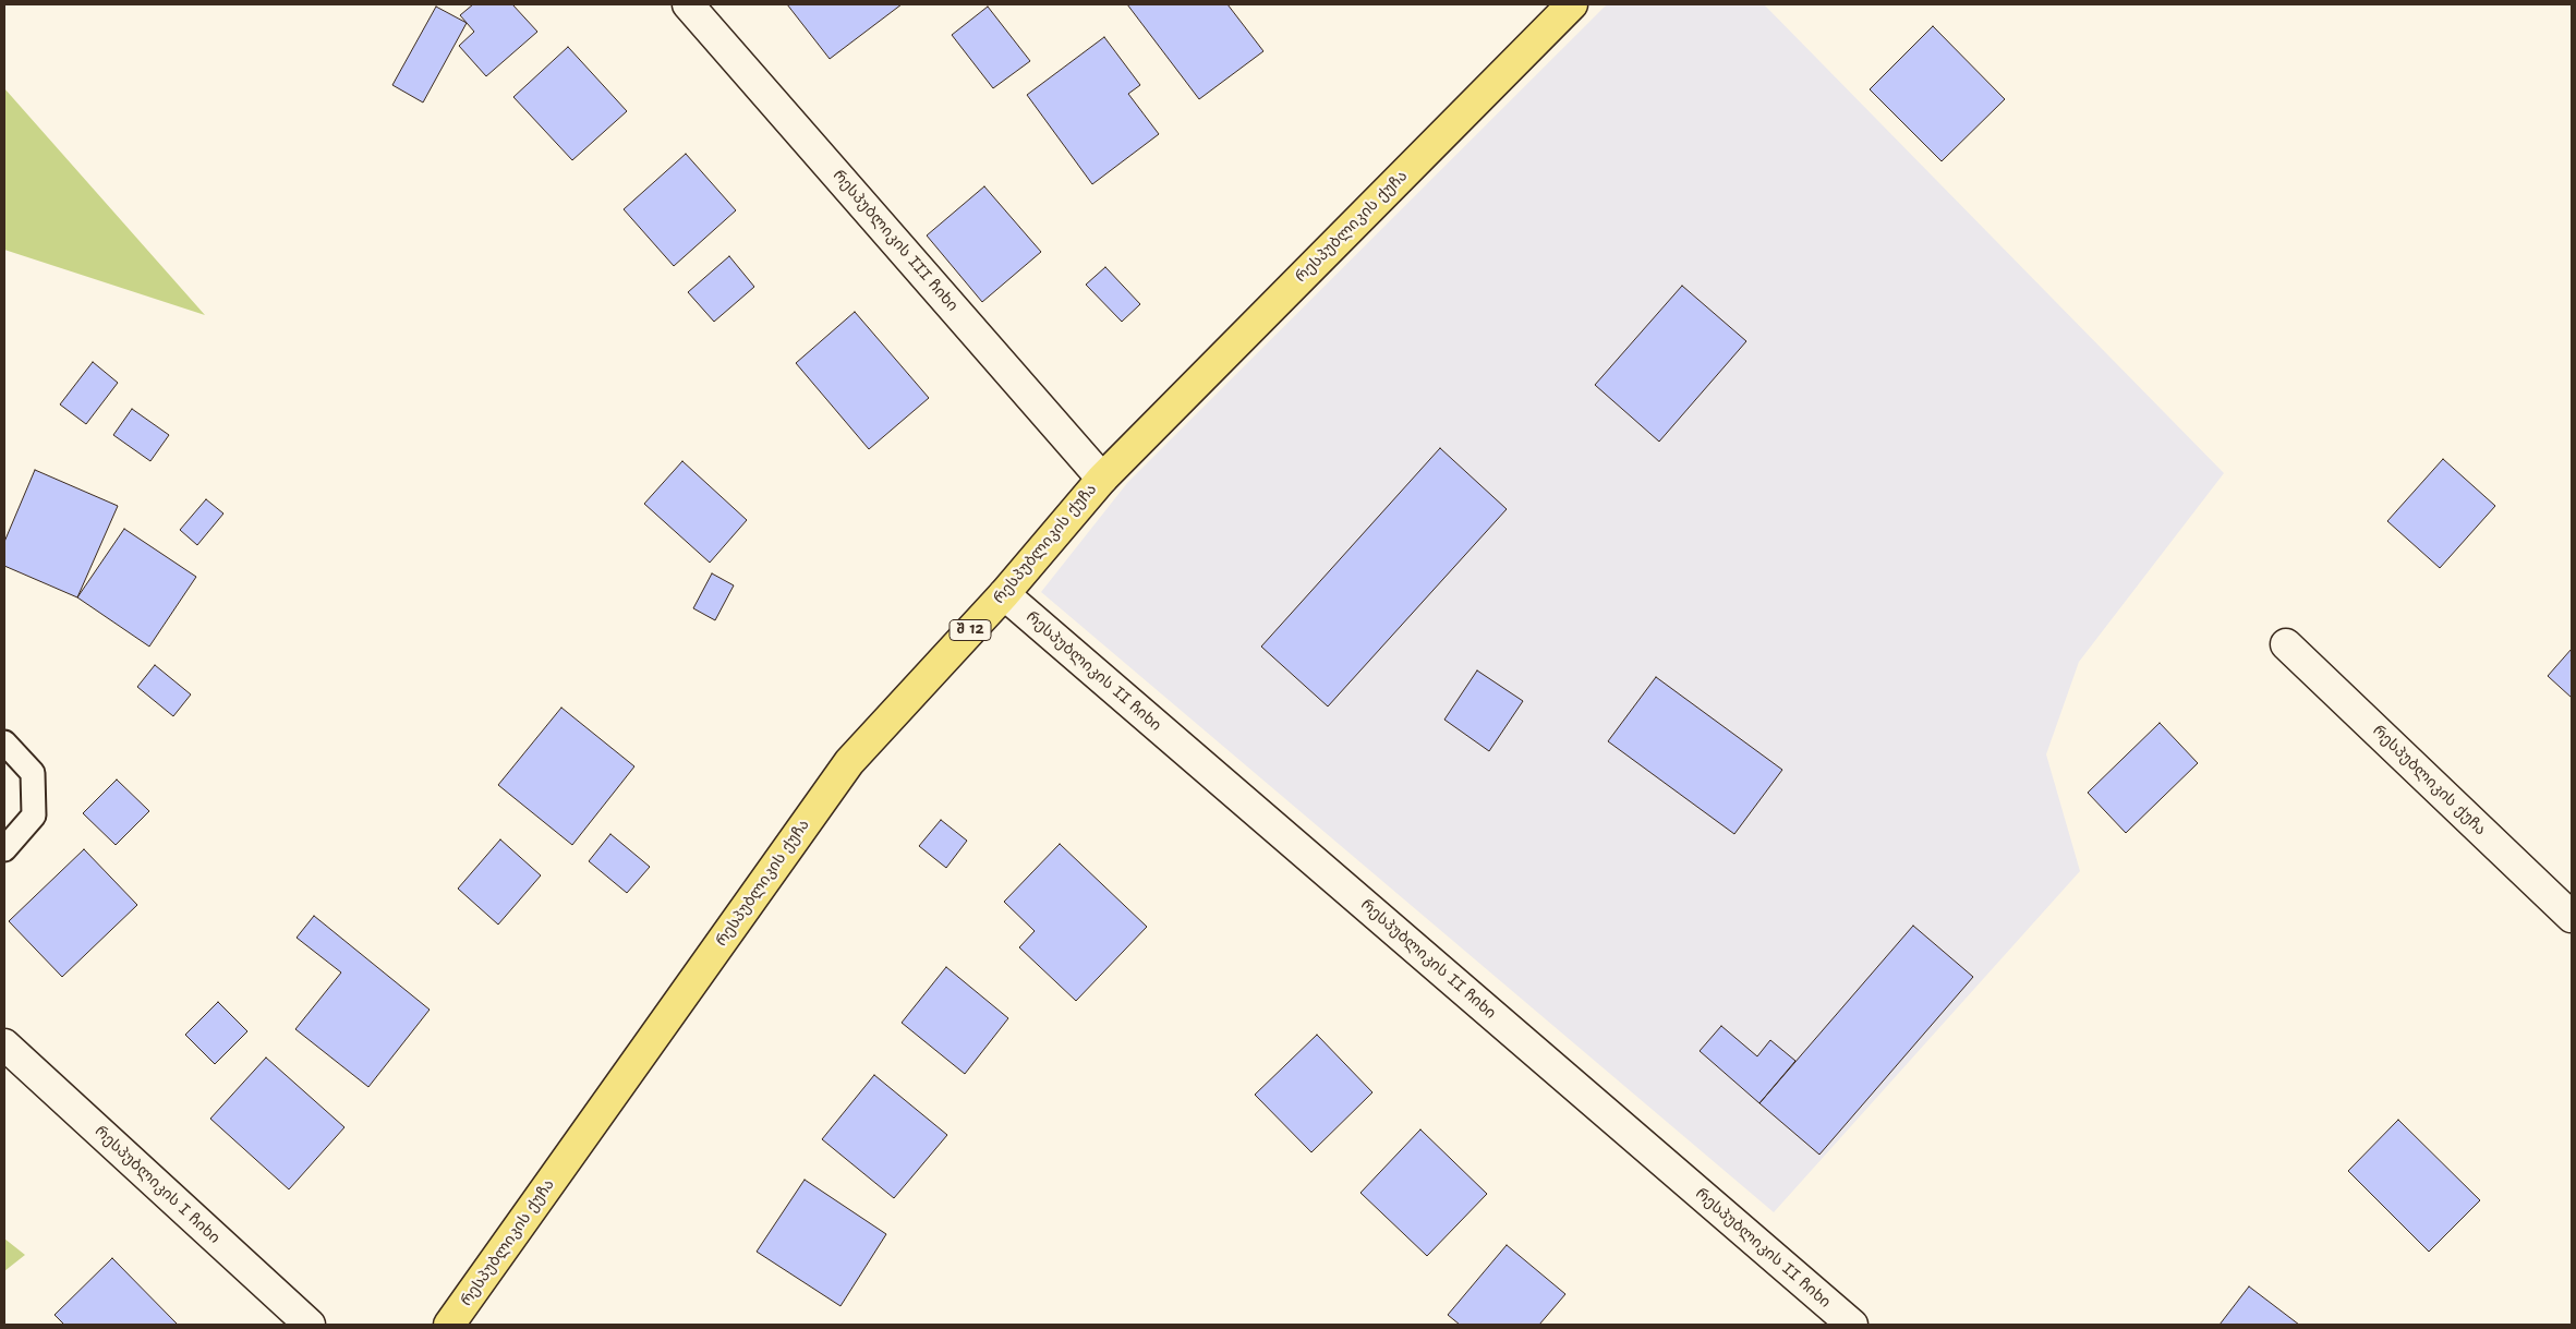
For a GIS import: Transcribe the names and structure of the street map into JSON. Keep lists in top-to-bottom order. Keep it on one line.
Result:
{"streets":{"main road":["რესპუბლიკის ქუჩა","შ 12"],"street":["რესპუბლიკის III ჩიხი","რესპუბლიკის II ჩიხი","რესპუბლიკის I ჩიხი"]},"crossings":[["რესპუბლიკის ქუჩა","რესპუბლიკის III ჩიხი"],["რესპუბლიკის ქუჩა","რესპუბლიკის II ჩიხი"]]}
